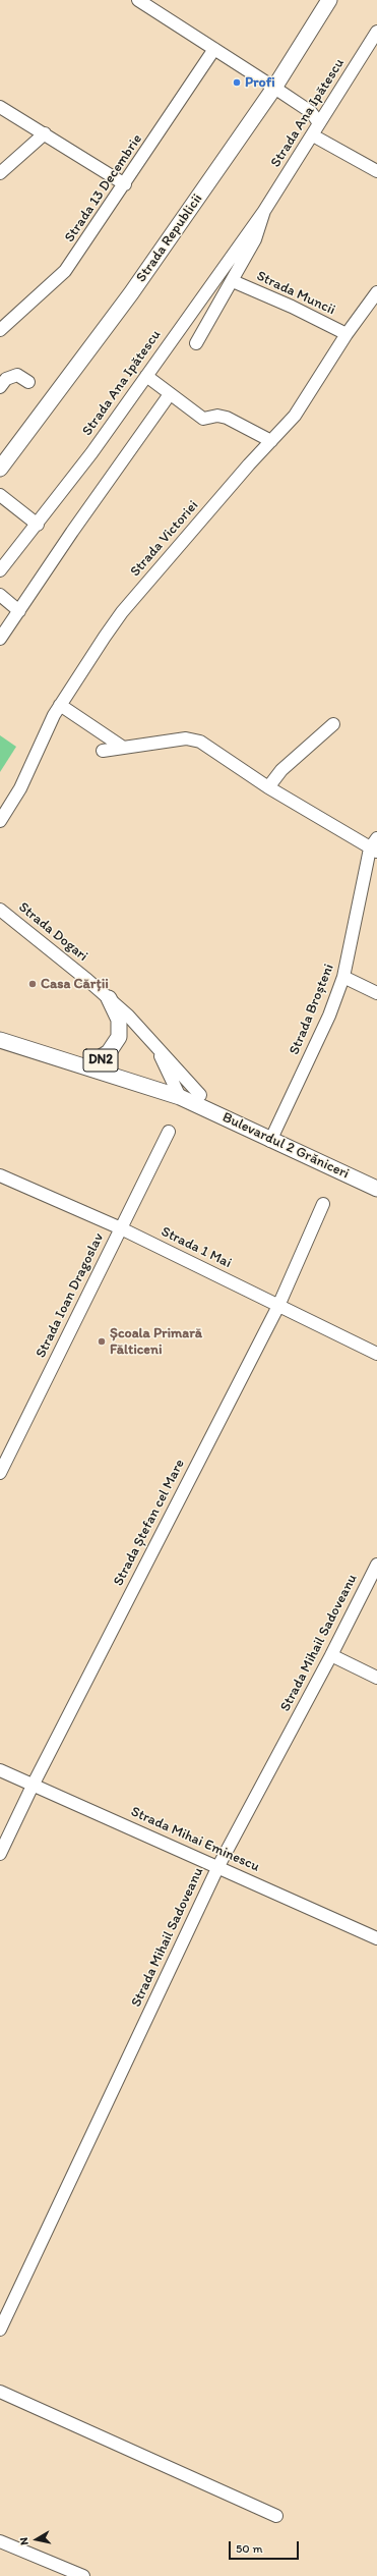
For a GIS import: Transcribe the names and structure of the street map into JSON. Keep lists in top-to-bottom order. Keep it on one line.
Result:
{"streets":{"main road":["Strada Republicii","DN2","Bulevardul 2 Grăniceri"],"street":["Strada Ana Ipătescu","Strada 13 Decembrie","Strada Muncii","Strada Victoriei","Strada Dogari","Strada Broșteni","Strada 1 Mai","Strada Ioan Dragoslav","Strada Ștefan cel Mare","Strada Mihail Sadoveanu","Strada Mihai Eminescu"]},"crossings":[["Strada Ana Ipătescu","Strada Muncii"],["Strada Muncii","Strada Victoriei"],["Strada Dogari","DN2"],["Strada Dogari","Bulevardul 2 Grăniceri"],["Strada Broșteni","Bulevardul 2 Grăniceri"],["DN2","Bulevardul 2 Grăniceri"],["Strada 1 Mai","Strada Ioan Dragoslav"],["Strada 1 Mai","Strada Ștefan cel Mare"],["Strada Ștefan cel Mare","Strada Mihai Eminescu"],["Strada Mihail Sadoveanu","Strada Mihai Eminescu"]],"places":["Profi","Casa Cărții","Școala Primară Fălticeni"],"scale_bar":"50 m","north":"left"}
